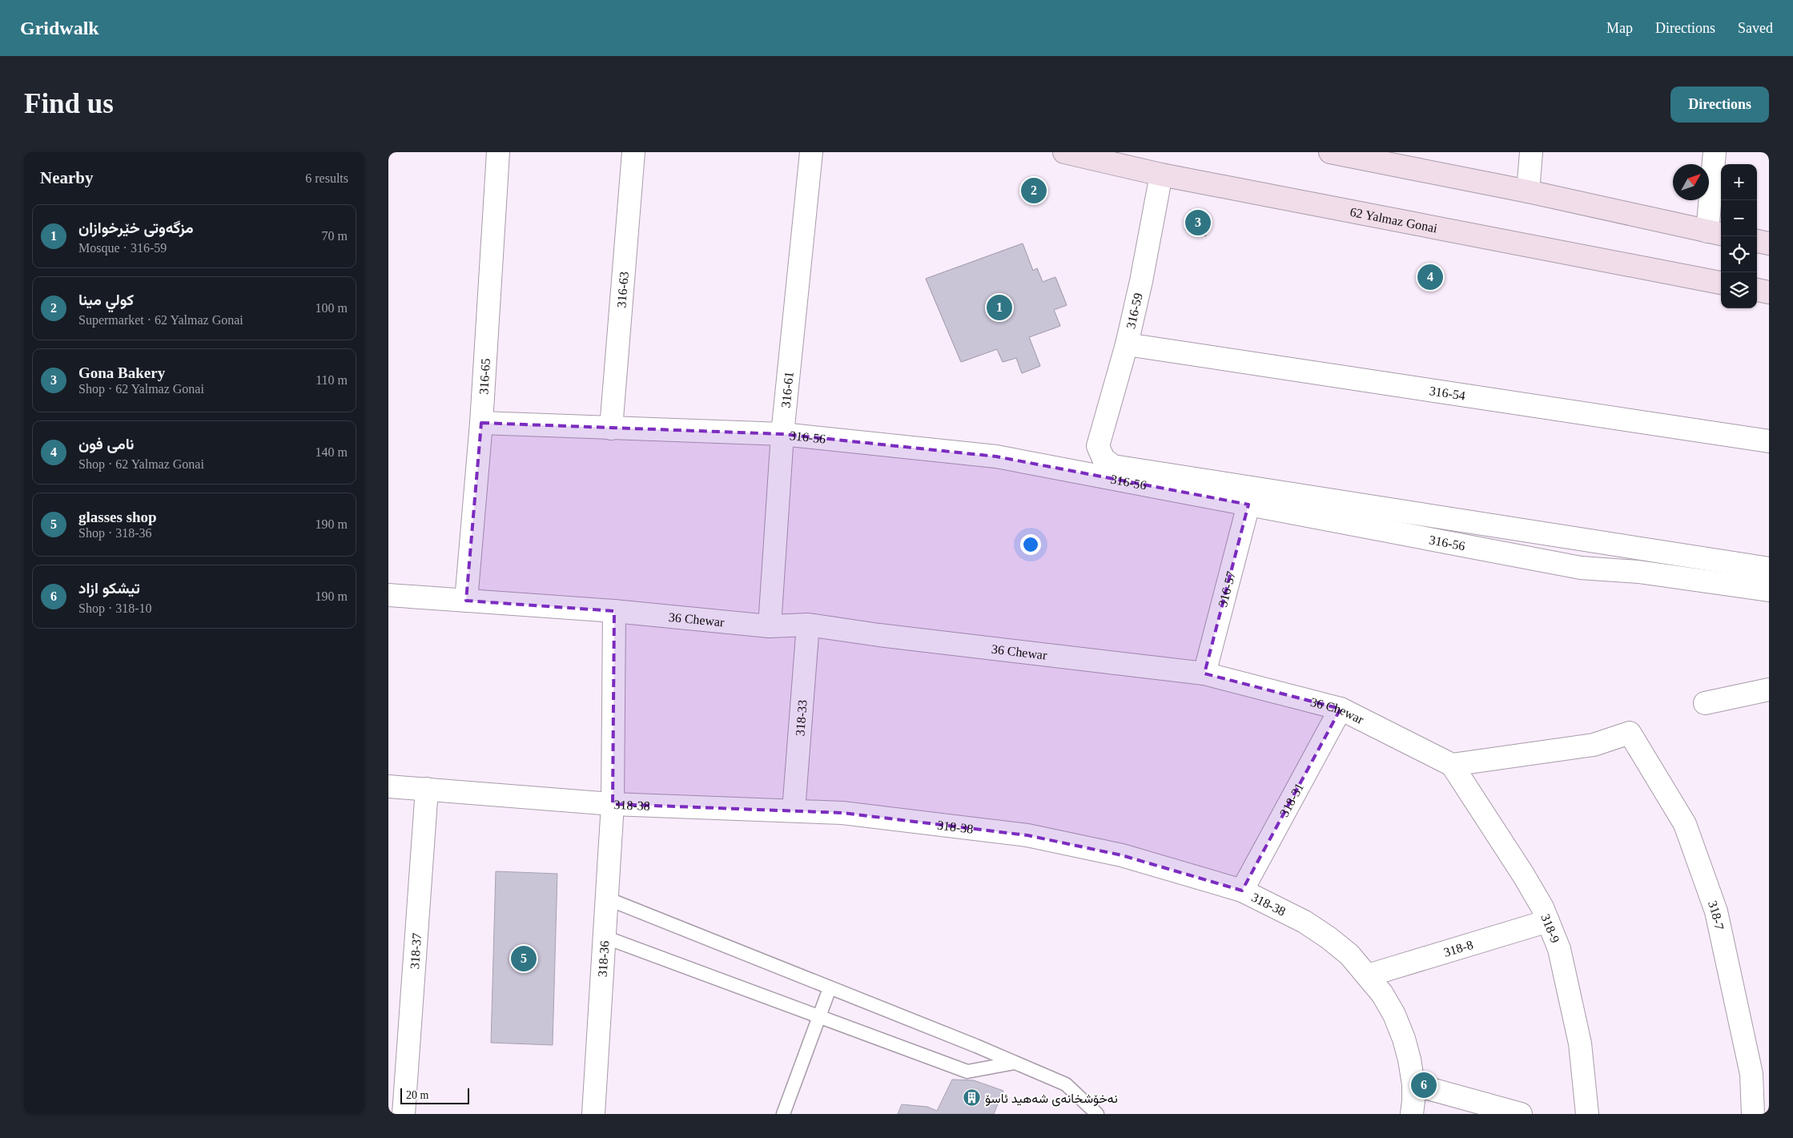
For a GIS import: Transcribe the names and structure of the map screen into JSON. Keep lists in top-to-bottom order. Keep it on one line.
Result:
{"streets":{"main road":["62 Yalmaz Gonai"],"street":["316-63","316-59","316-65","316-61","316-54","316-56","316-57","36 Chewar","318-33","318-31","318-38","318-7","318-9","318-8","318-37","318-36"]},"crossings":[["62 Yalmaz Gonai","316-59"],["316-63","316-56"],["316-59","316-54"],["316-65","316-56"],["316-65","36 Chewar"],["316-61","316-56"],["316-61","36 Chewar"],["316-56","316-57"],["316-57","36 Chewar"],["36 Chewar","318-33"],["36 Chewar","318-31"],["36 Chewar","318-7"],["36 Chewar","318-9"],["36 Chewar","318-36"],["318-33","318-38"],["318-31","318-38"],["318-38","318-8"],["318-38","318-37"],["318-38","318-36"],["318-7","318-9"],["318-9","318-8"]],"places":{"building":["نەخۆشخانەی شەهید ئاسۆ"]},"scale_bar":"20 m","north":"top right","page":{"header":"Gridwalk","nav":["Map","Directions","Saved"],"buttons":"Directions","title":"Find us","heading":["Nearby","6 results"],"map_buttons":["+","−"],"pins":["2","3","4","1","5","6"],"list":[{"mark":"1","name":"مزگەوتی خێرخوازان","note":"Mosque · 316-59","value":"70 m"},{"mark":"2","name":"كولي مينا","note":"Supermarket · 62 Yalmaz Gonai","value":"100 m"},{"mark":"3","name":"Gona Bakery","note":"Shop · 62 Yalmaz Gonai","value":"110 m"},{"mark":"4","name":"نامی فون","note":"Shop · 62 Yalmaz Gonai","value":"140 m"},{"mark":"5","name":"glasses shop","note":"Shop · 318-36","value":"190 m"},{"mark":"6","name":"تيشكو ازاد","note":"Shop · 318-10","value":"190 m"}],"scale":"20 m"}}
